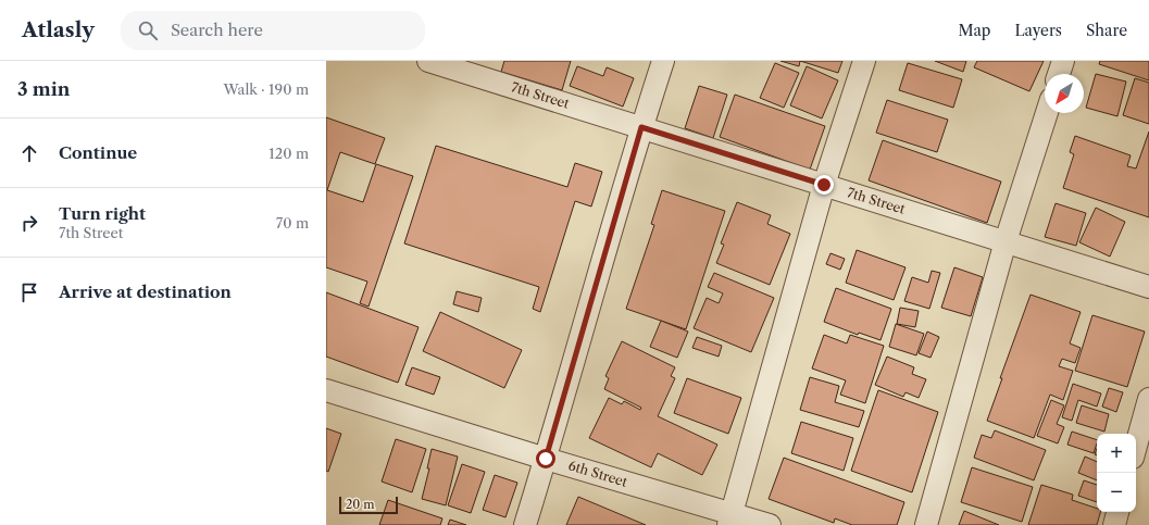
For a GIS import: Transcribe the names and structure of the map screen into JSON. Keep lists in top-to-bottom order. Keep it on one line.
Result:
{"streets":{"street":["7th Street","6th Street"]},"scale_bar":"20 m","north":"bottom left","page":{"header":"Atlasly","search":"Search here","nav":["Map","Layers","Share"],"heading":["3 min","Walk · 190 m"],"list":[["Continue","120 m"],["Turn right","7th Street","70 m"],"Arrive at destination"],"map_buttons":["+","−"],"scale":"20 m"}}
